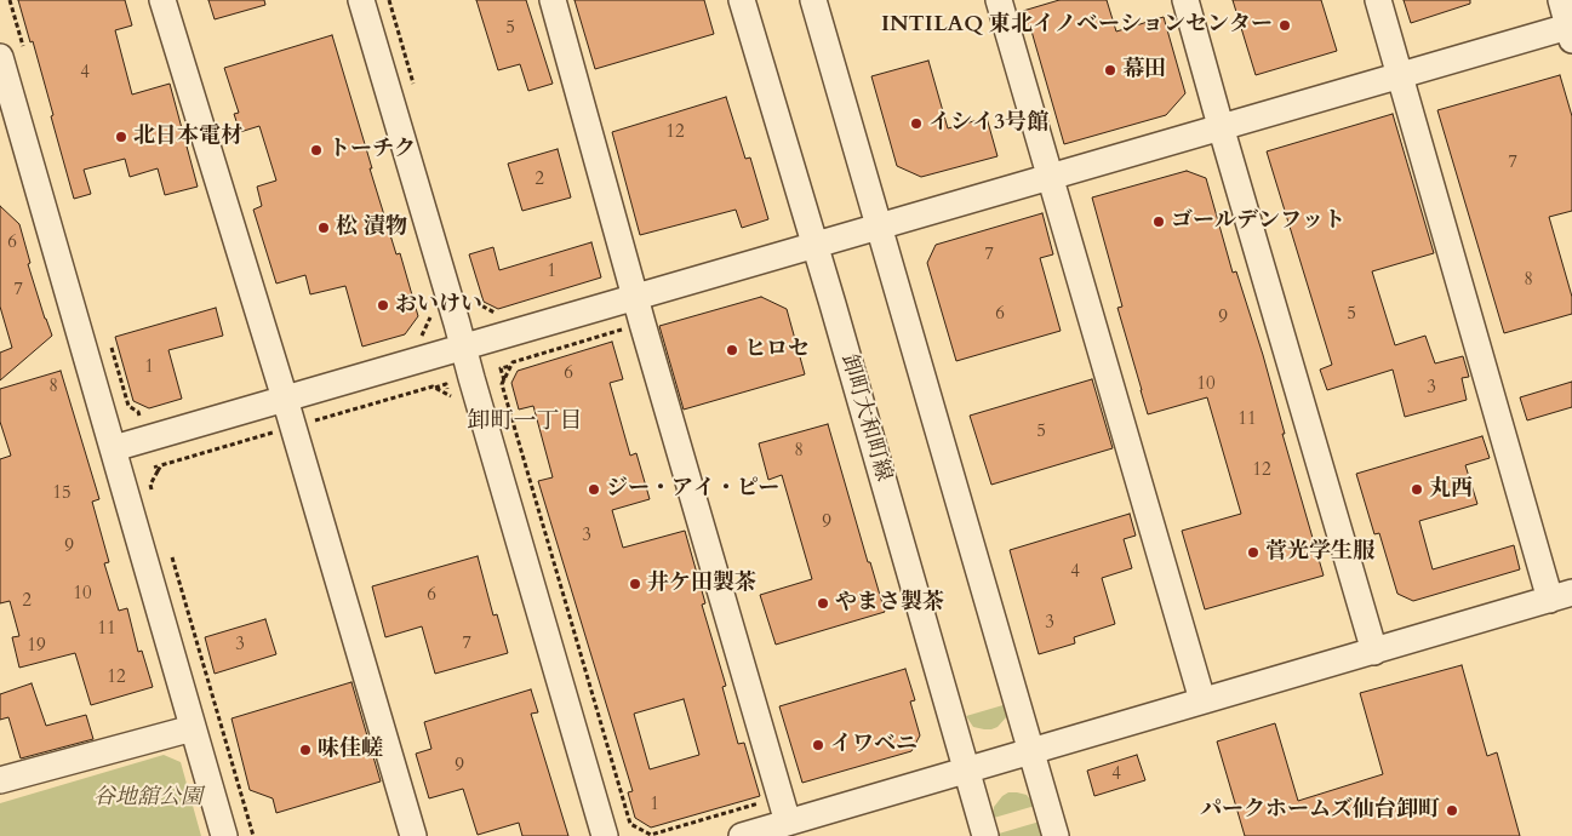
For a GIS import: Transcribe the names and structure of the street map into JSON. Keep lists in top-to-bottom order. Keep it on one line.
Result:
{"streets":{"street":["卸町大和町線"]},"districts":["卸町一丁目"],"parks":["谷地舘公園"],"places":["INTILAQ 東北イノベーションセンター","幕田","イシイ3号館","北日本電材","トーチク","ゴールデンフット","松 漬物","おいけい","ヒロセ","ジー・アイ・ピー","丸西","菅光学生服","井ケ田製茶","やまさ製茶","イワベニ","味佳嵯","パークホームズ仙台卸町"],"house_numbers":["5","4","12","7","2","6","7","1","8","7","6","5","9","1","6","10","8","3","11","5","8","12","15","9","3","9","4","10","6","2","3","11","7","3","19","12","9","4","1"]}
